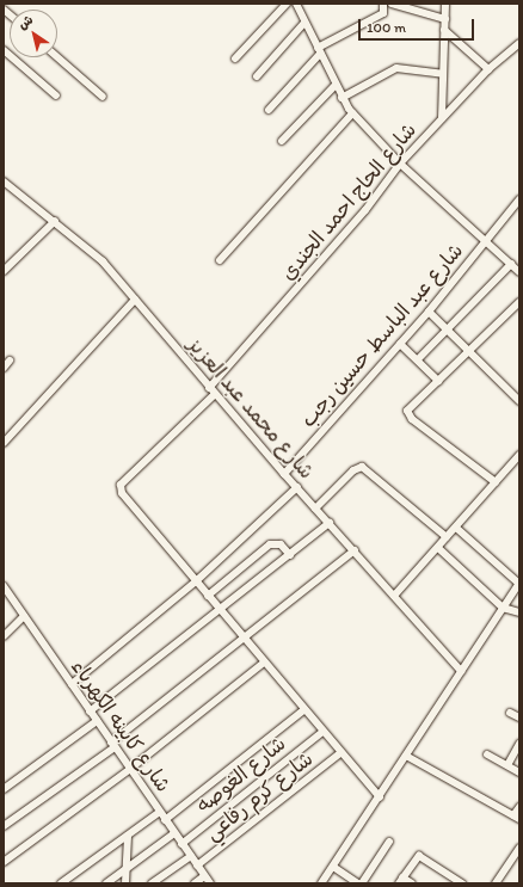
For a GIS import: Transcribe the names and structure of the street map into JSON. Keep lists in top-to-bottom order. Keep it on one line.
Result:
{"streets":{"street":["شارع الحاج احمد الجندي","شارع عبد الباسط حسين رجب","شارع محمد عبد العزيز","شارع كابينه الكهرباء","شارع الغوصه","شارع كرم رفاعي"]},"crossings":[["شارع الحاج احمد الجندي","شارع محمد عبد العزيز"],["شارع عبد الباسط حسين رجب","شارع محمد عبد العزيز"],["شارع كابينه الكهرباء","شارع الغوصه"],["شارع كابينه الكهرباء","شارع كرم رفاعي"]],"scale_bar":"100 m","north":"top left"}
